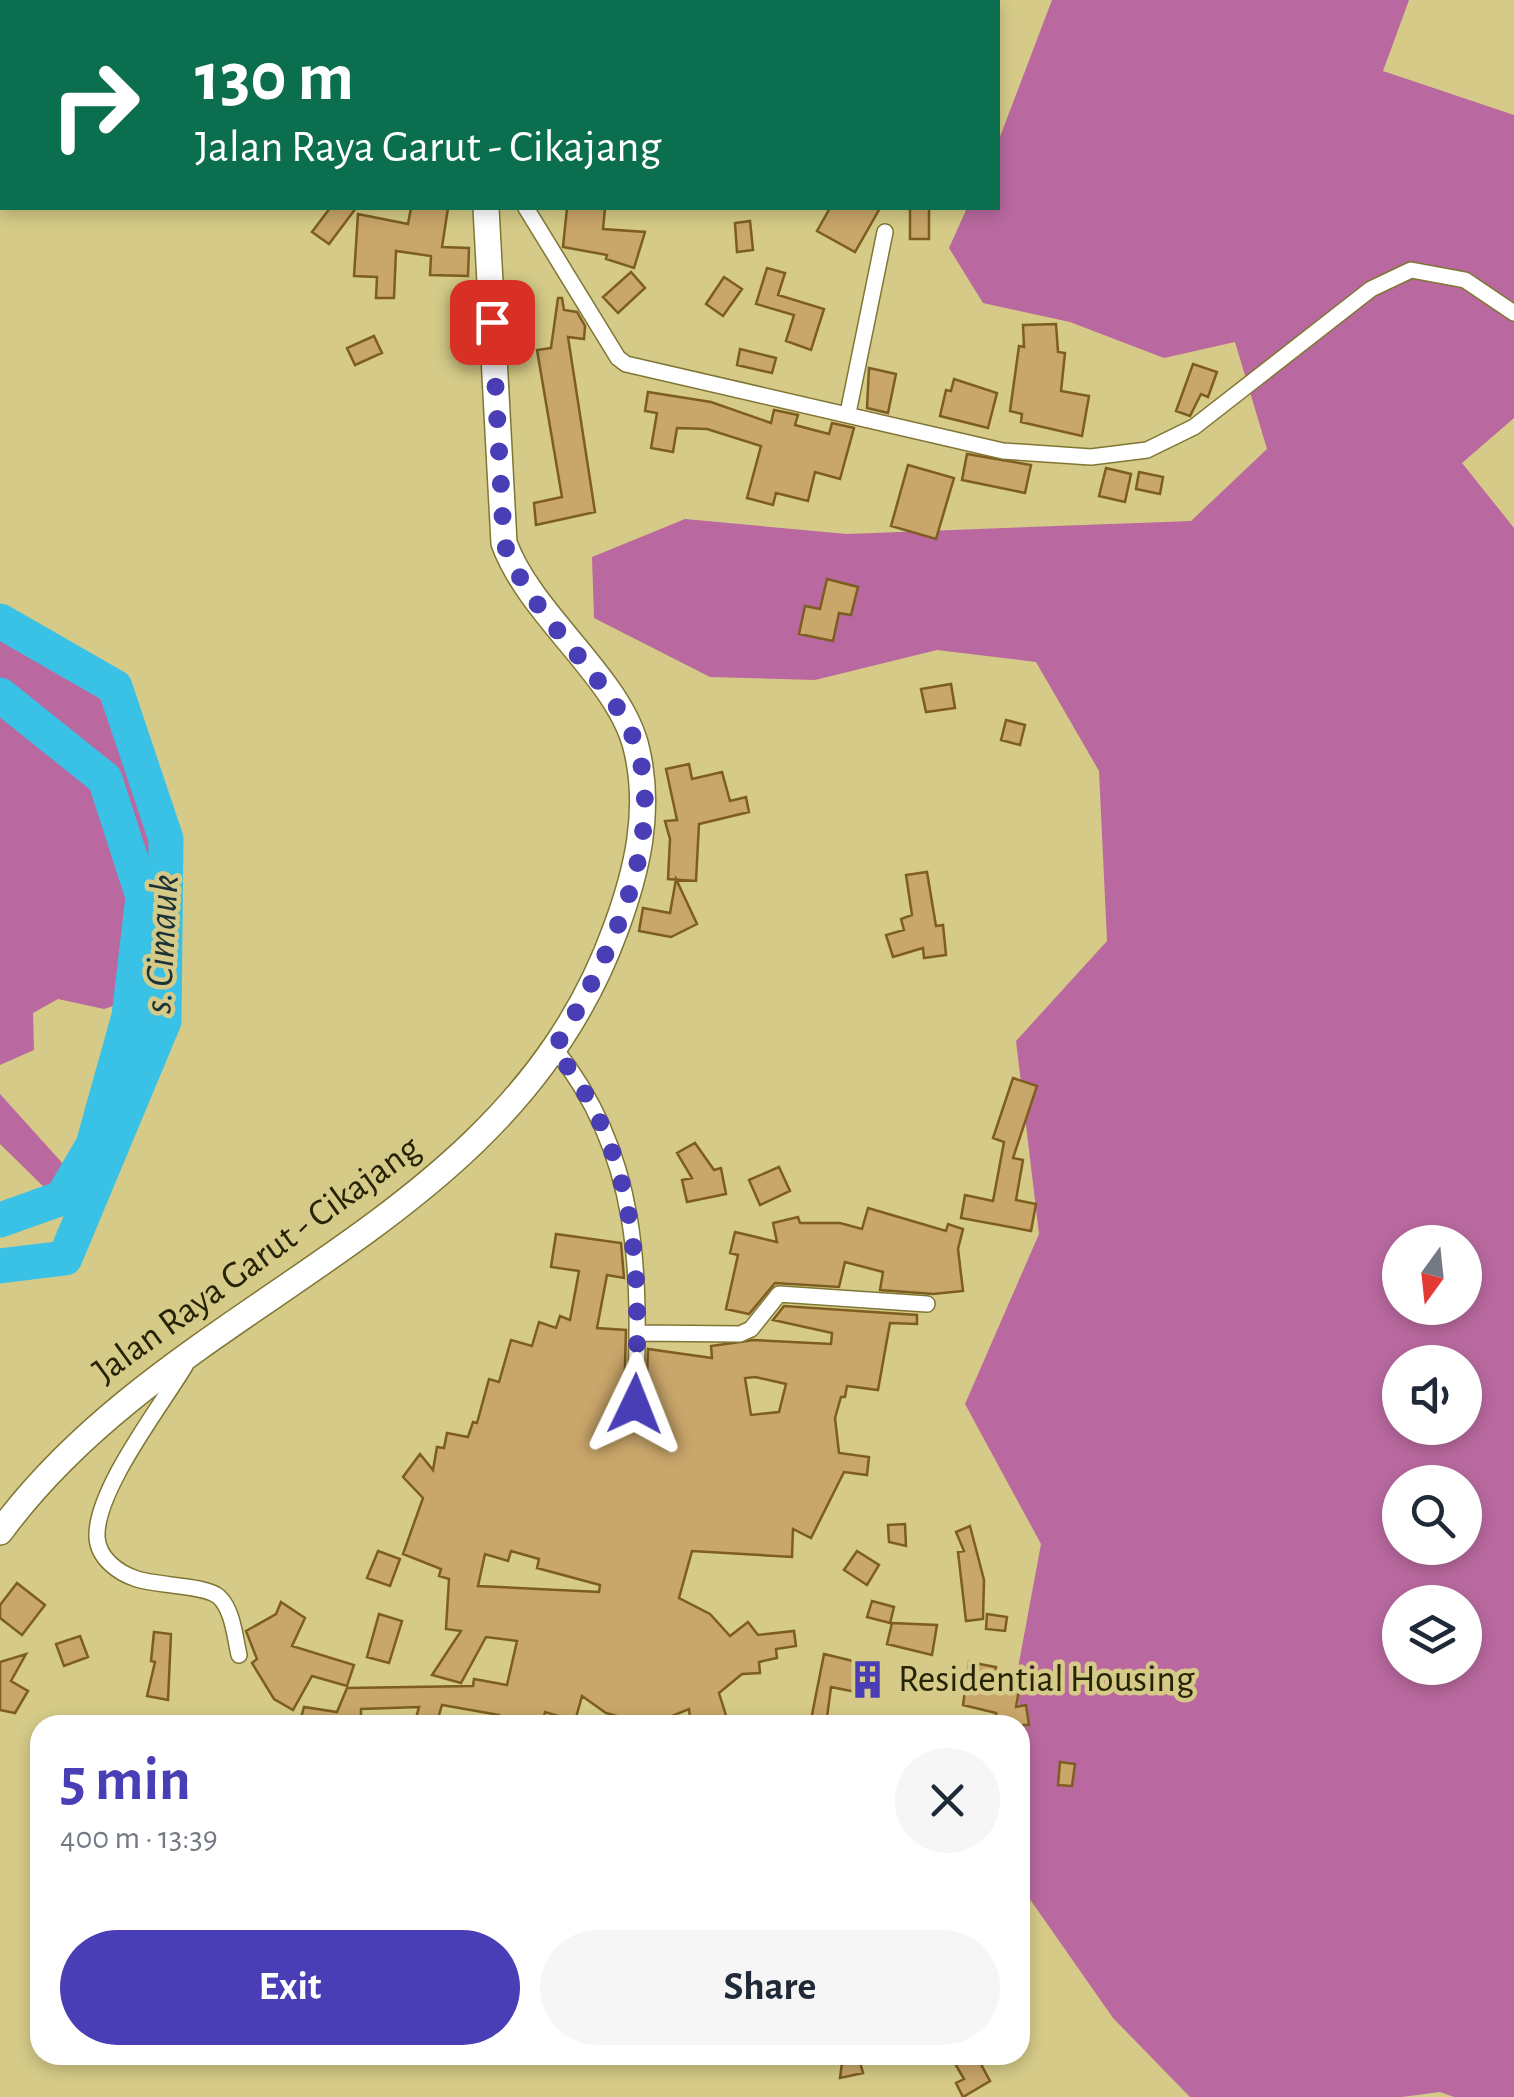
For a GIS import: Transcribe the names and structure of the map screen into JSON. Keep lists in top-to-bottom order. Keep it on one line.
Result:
{"streets":{"main road":["Jalan Raya Garut - Cikajang"]},"water":["s. Cimauk"],"places":{"building":["Residential Housing"]},"north":"bottom","page":{"turn":["130 m","Jalan Raya Garut - Cikajang"],"heading":["5 min","400 m · 13:39"],"buttons":["Exit","Share"]}}
